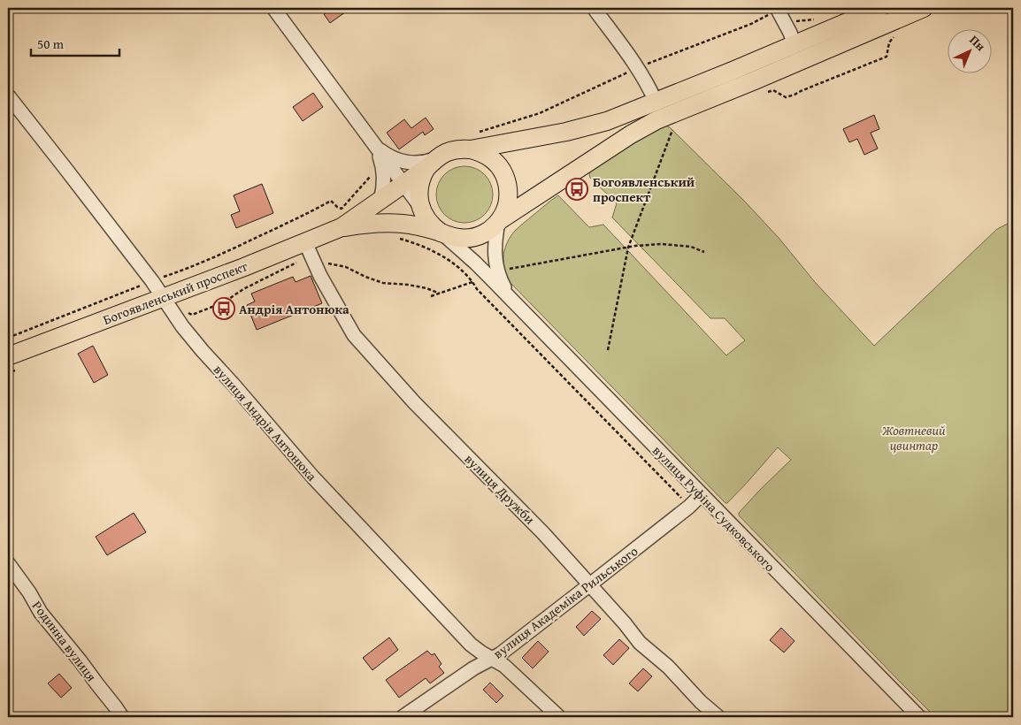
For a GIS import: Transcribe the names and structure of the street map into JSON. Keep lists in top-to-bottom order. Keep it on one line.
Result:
{"streets":{"main road":["Богоявленський проспект","вулиця Руфіна Судковського"],"street":["вулиця Андрія Антонюка","вулиця Дружби","вулиця Академіка Рильського","Родинна вулиця"]},"crossings":[["Богоявленський проспект","вулиця Андрія Антонюка"],["Богоявленський проспект","вулиця Дружби"],["Богоявленський проспект","вулиця Руфіна Судковського"],["вулиця Андрія Антонюка","вулиця Академіка Рильського"],["вулиця Дружби","вулиця Академіка Рильського"],["вулиця Руфіна Судковського","вулиця Академіка Рильського"]],"parks":["Жовтневий цвинтар"],"places":{"bus stop":["Богоявленський проспект","Андрія Антонюка"]},"scale_bar":"50 m","north":"top right"}
